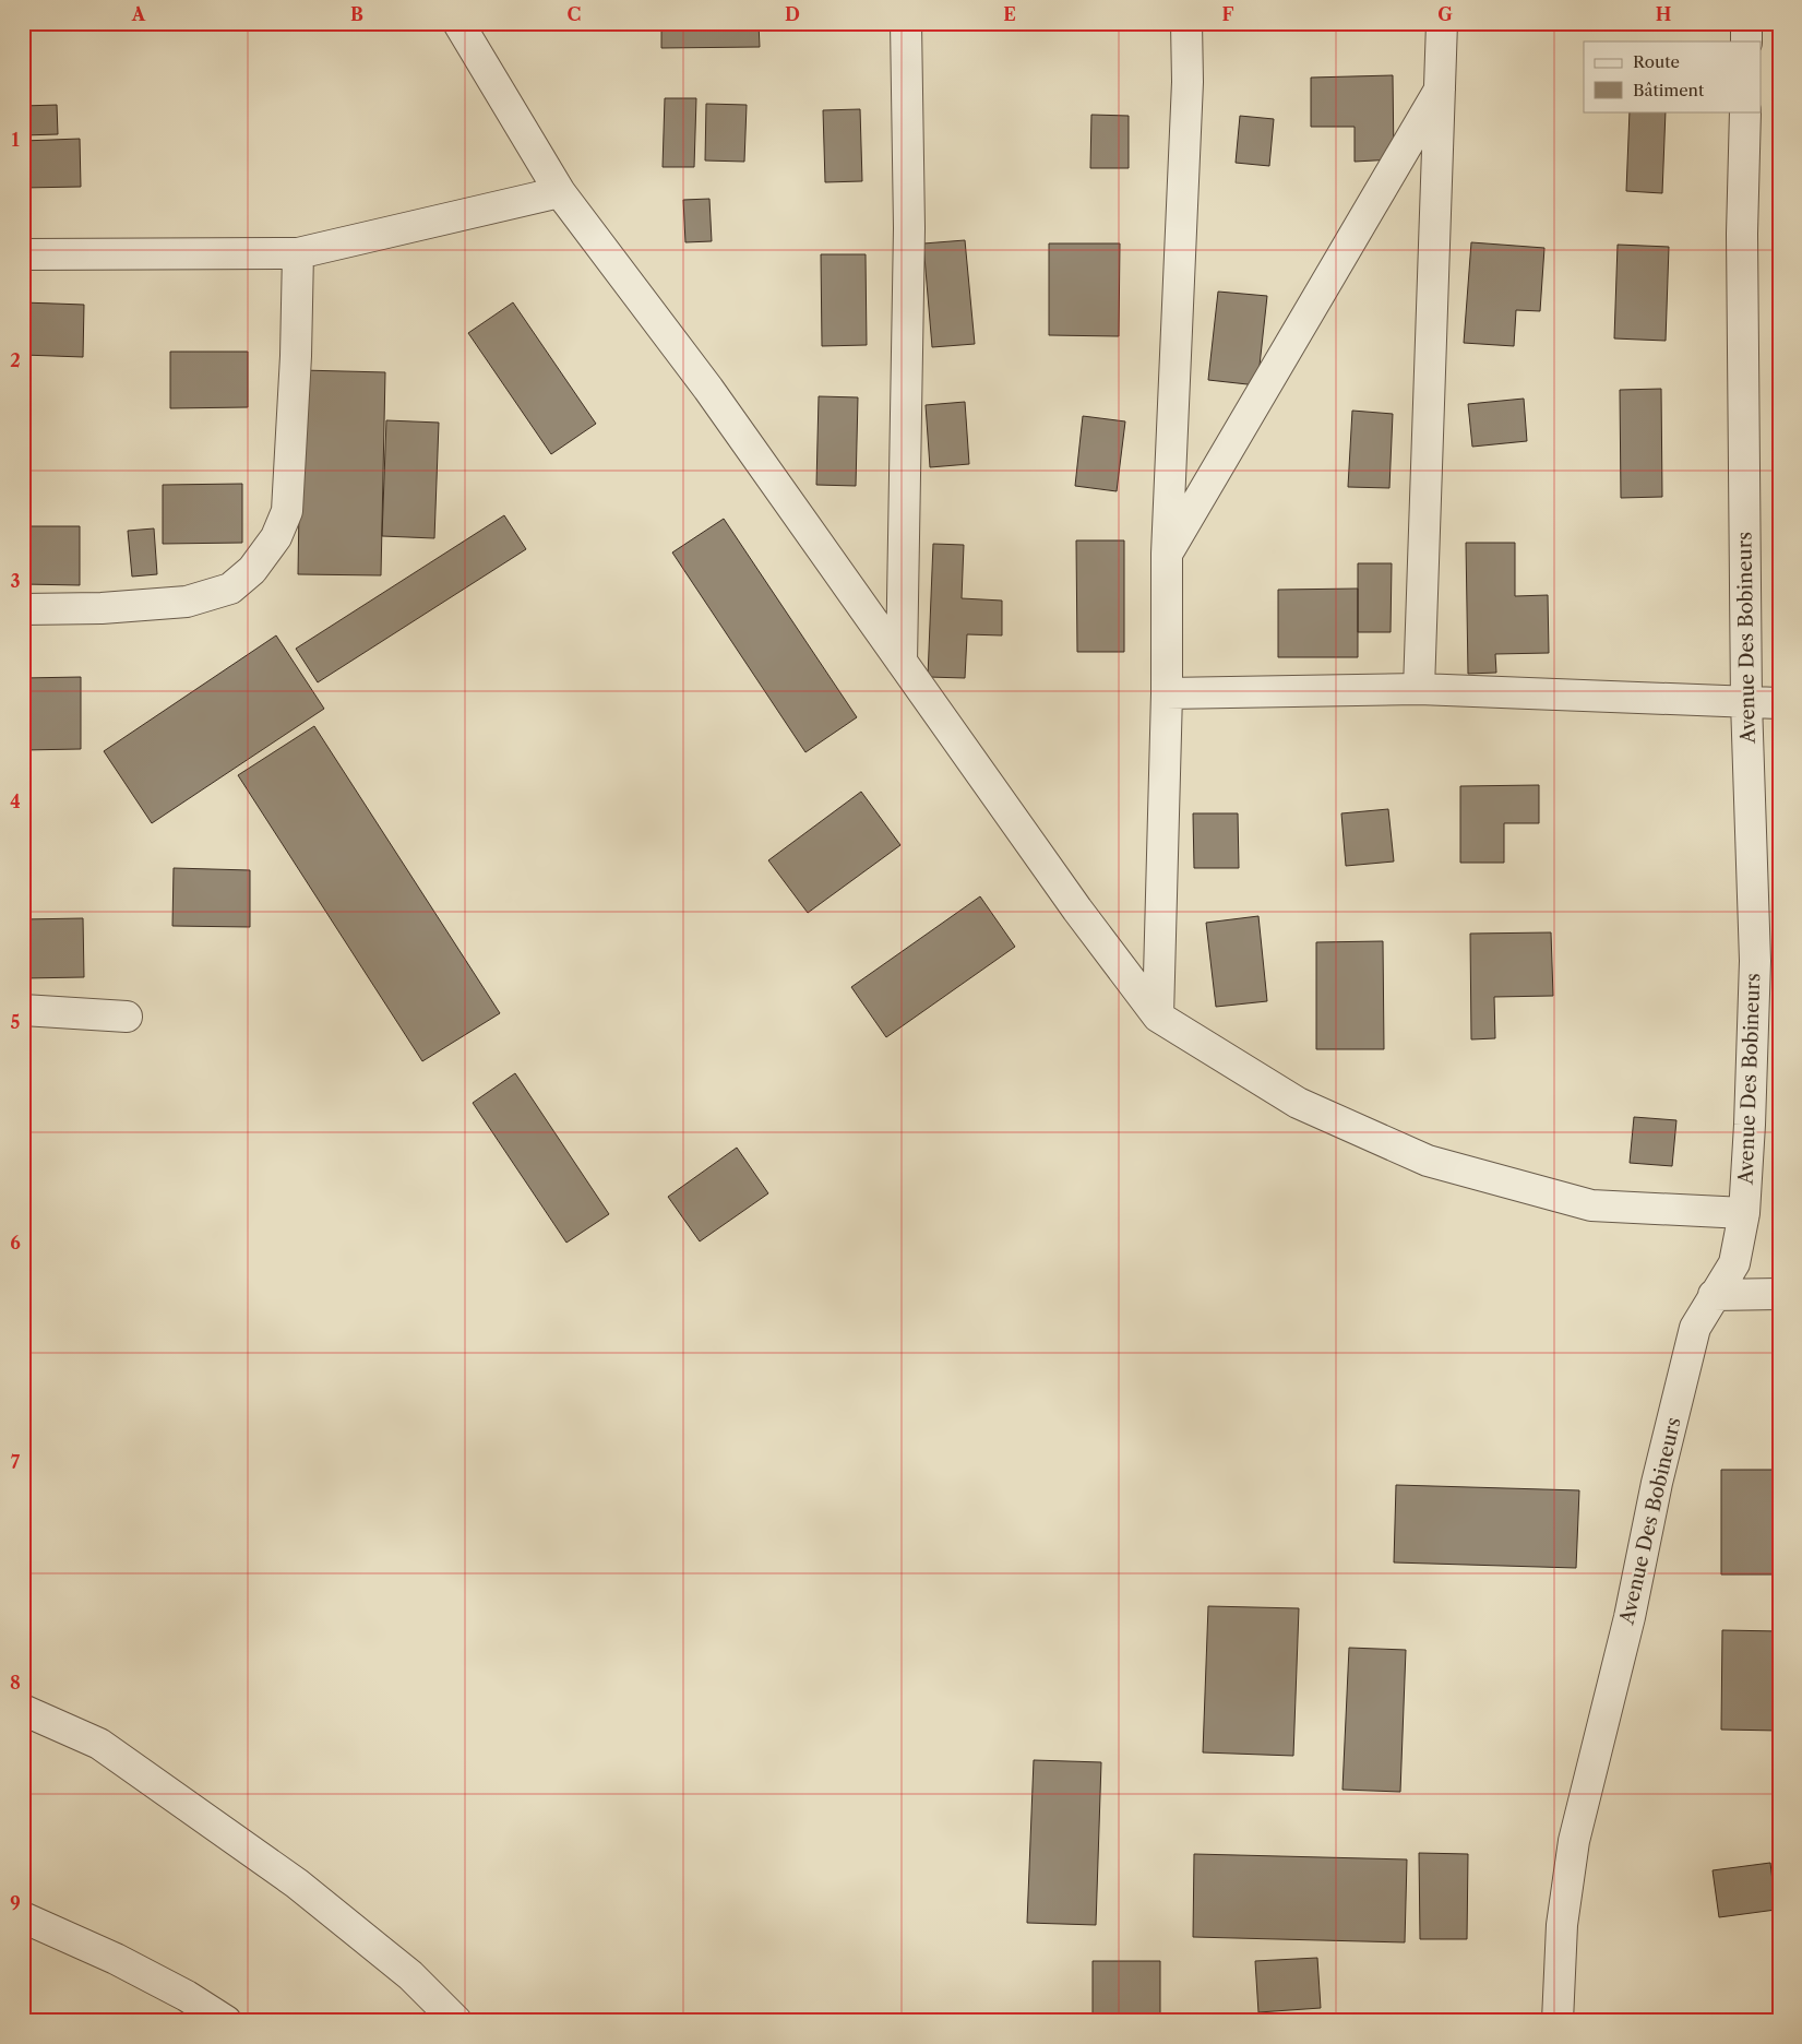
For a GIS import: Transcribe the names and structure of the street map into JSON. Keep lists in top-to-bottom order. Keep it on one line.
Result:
{"streets":{"street":["Avenue Des Bobineurs"]},"legend":["Route","Bâtiment"],"grid":{"columns":["A","B","C","D","E","F","G","H"],"rows":["1","2","3","4","5","6","7","8","9"]}}
